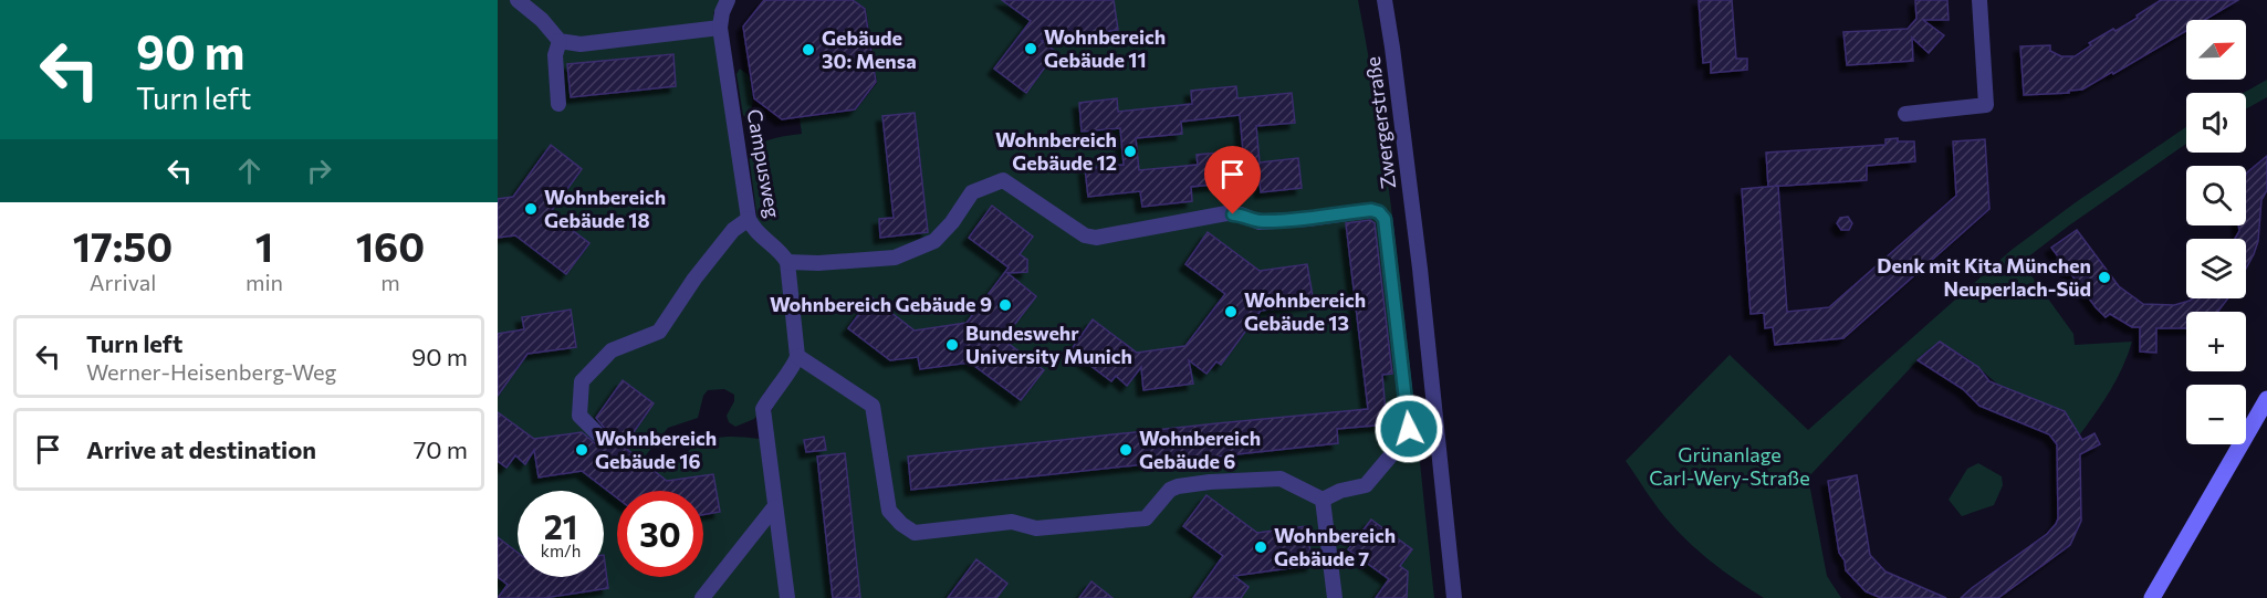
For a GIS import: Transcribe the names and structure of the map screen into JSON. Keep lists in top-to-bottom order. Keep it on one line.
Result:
{"streets":{"street":["Zwergerstraße","Campusweg"]},"parks":["Grünanlage Carl-Wery-Straße"],"places":["Wohnbereich Gebäude 11","Gebäude 30: Mensa","Wohnbereich Gebäude 12","Wohnbereich Gebäude 18","Denk mit Kita München Neuperlach-Süd","Wohnbereich Gebäude 9","Wohnbereich Gebäude 13","Bundeswehr University Munich","Wohnbereich Gebäude 16","Wohnbereich Gebäude 6","Wohnbereich Gebäude 7"],"north":"top right","page":{"turn":["90 m","Turn left"],"map_buttons":["+","−"],"eta":["17:50","Arrival","1","min","160","m"],"list":[{"name":"Turn left","note":"Werner-Heisenberg-Weg","value":"90 m"},{"name":"Arrive at destination","value":"70 m"}],"speed":"21 km/h","limit":"30"}}
